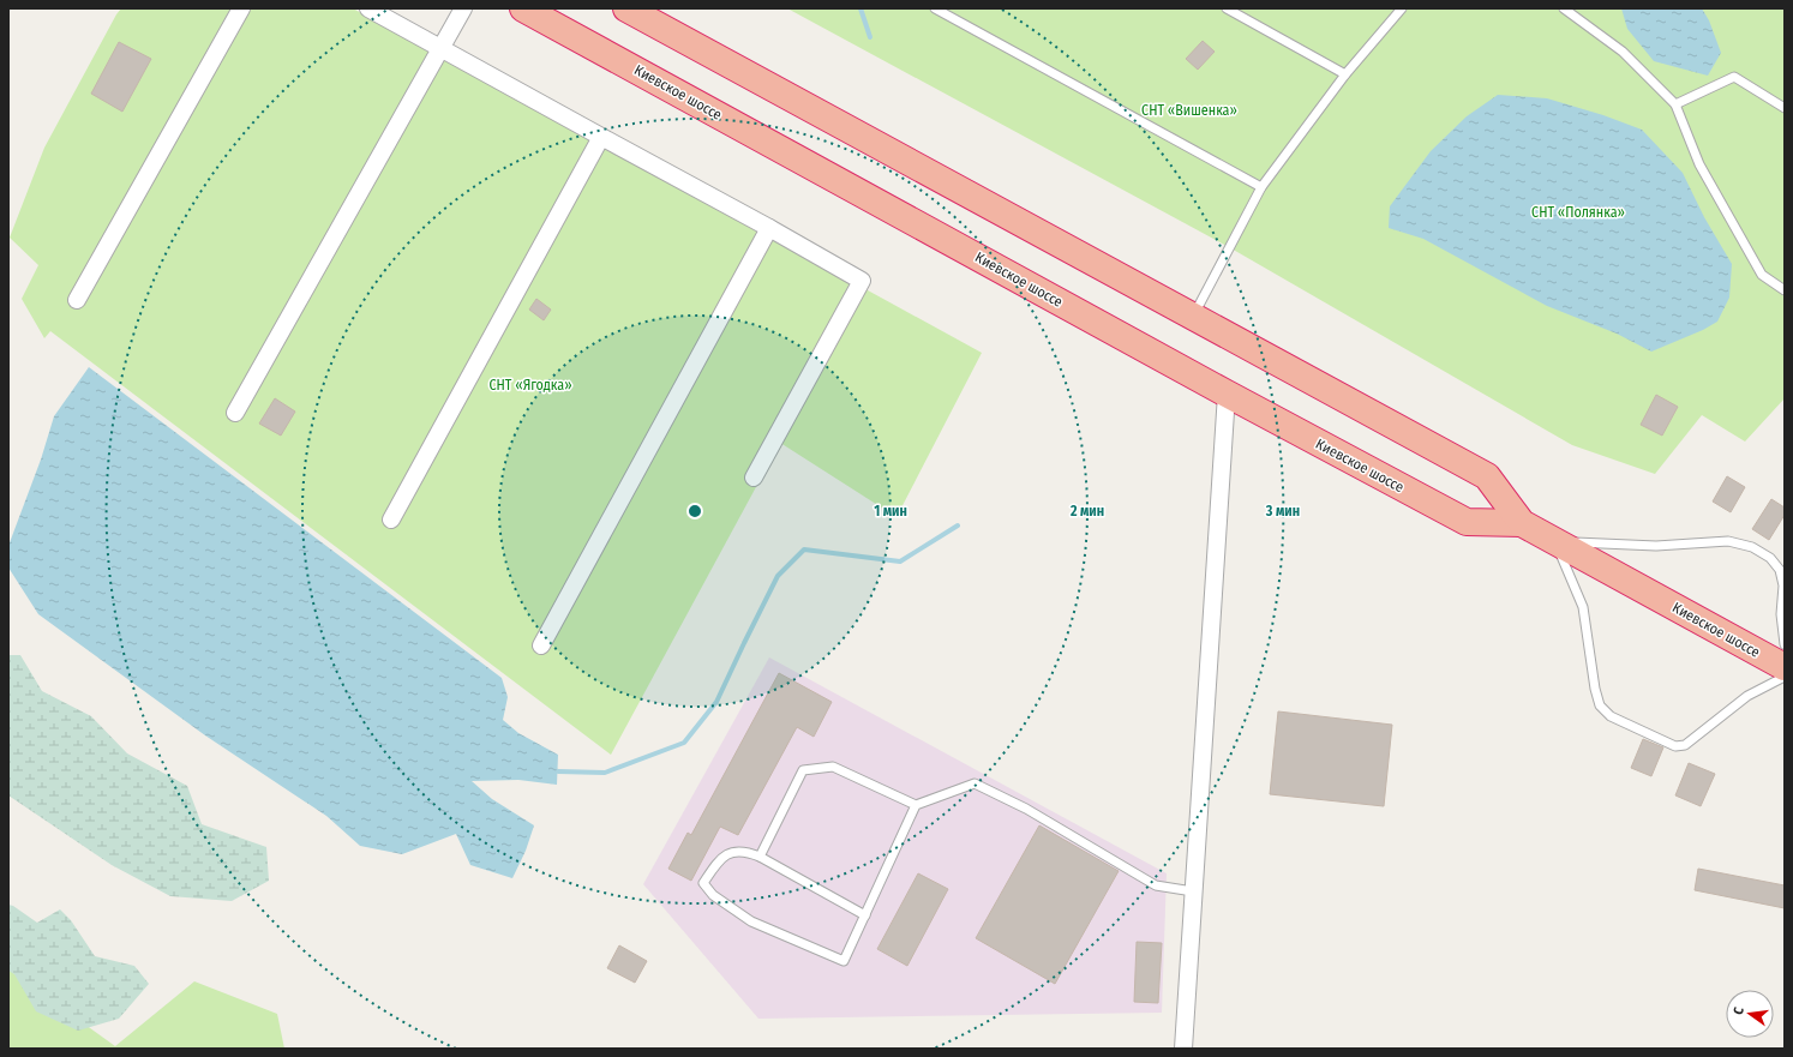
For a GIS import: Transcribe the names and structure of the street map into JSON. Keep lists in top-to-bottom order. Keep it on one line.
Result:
{"streets":{"highway":["Киевское шоссе"]},"parks":["СНТ «Вишенка»","СНТ «Полянка»","СНТ «Ягодка»"],"north":"left","rings":["1 мин","2 мин","3 мин"]}
